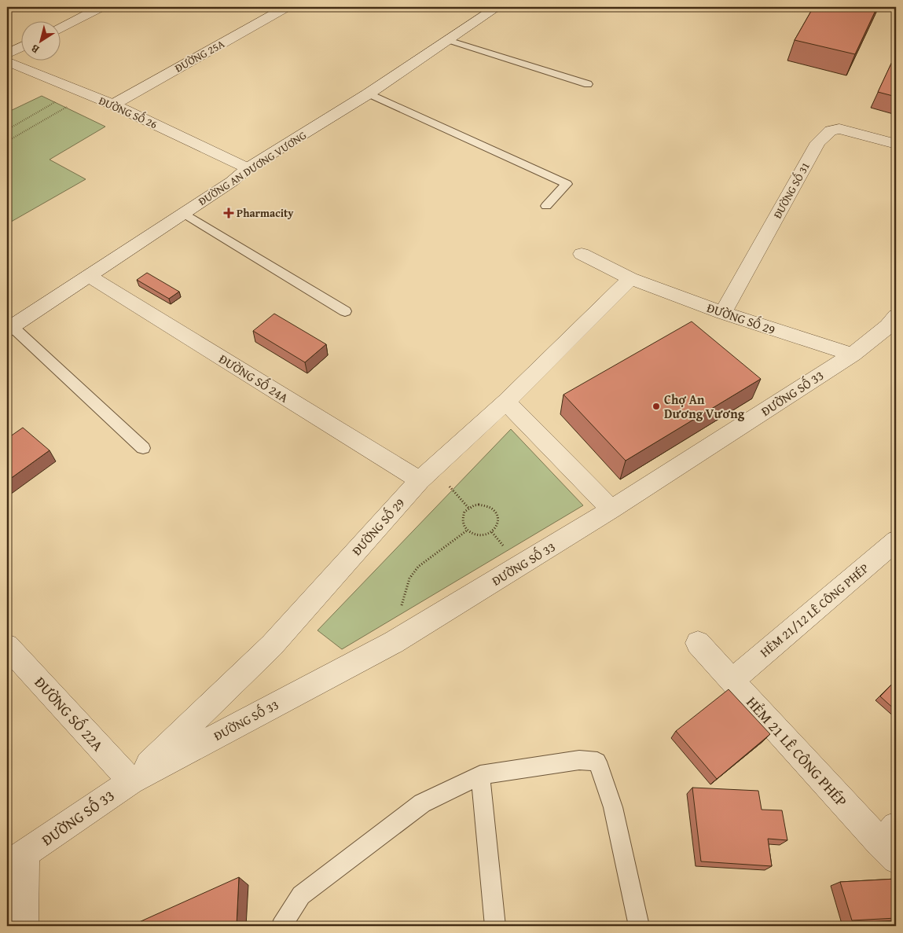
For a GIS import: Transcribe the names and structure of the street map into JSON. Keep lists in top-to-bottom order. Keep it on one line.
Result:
{"streets":{"street":["ĐƯỜNG 25A","ĐƯỜNG SỐ 26","ĐƯỜNG AN DƯƠNG VƯƠNG","ĐƯỜNG SỐ 31","ĐƯỜNG SỐ 29","ĐƯỜNG SỐ 24A","ĐƯỜNG SỐ 33","HẺM 21/12 LÊ CÔNG PHÉP","ĐƯỜNG SỐ 22A","HẺM 21 LÊ CÔNG PHÉP"]},"crossings":[["ĐƯỜNG 25A","ĐƯỜNG SỐ 26"],["ĐƯỜNG SỐ 26","ĐƯỜNG AN DƯƠNG VƯƠNG"],["ĐƯỜNG AN DƯƠNG VƯƠNG","ĐƯỜNG SỐ 24A"],["ĐƯỜNG SỐ 31","ĐƯỜNG SỐ 29"],["ĐƯỜNG SỐ 29","ĐƯỜNG SỐ 24A"],["ĐƯỜNG SỐ 29","ĐƯỜNG SỐ 33"],["ĐƯỜNG SỐ 29","ĐƯỜNG SỐ 22A"],["ĐƯỜNG SỐ 33","ĐƯỜNG SỐ 22A"],["HẺM 21/12 LÊ CÔNG PHÉP","HẺM 21 LÊ CÔNG PHÉP"]],"places":{"health":["Pharmacity"],"other":["Chợ An Dương Vương"]},"north":"bottom left"}
